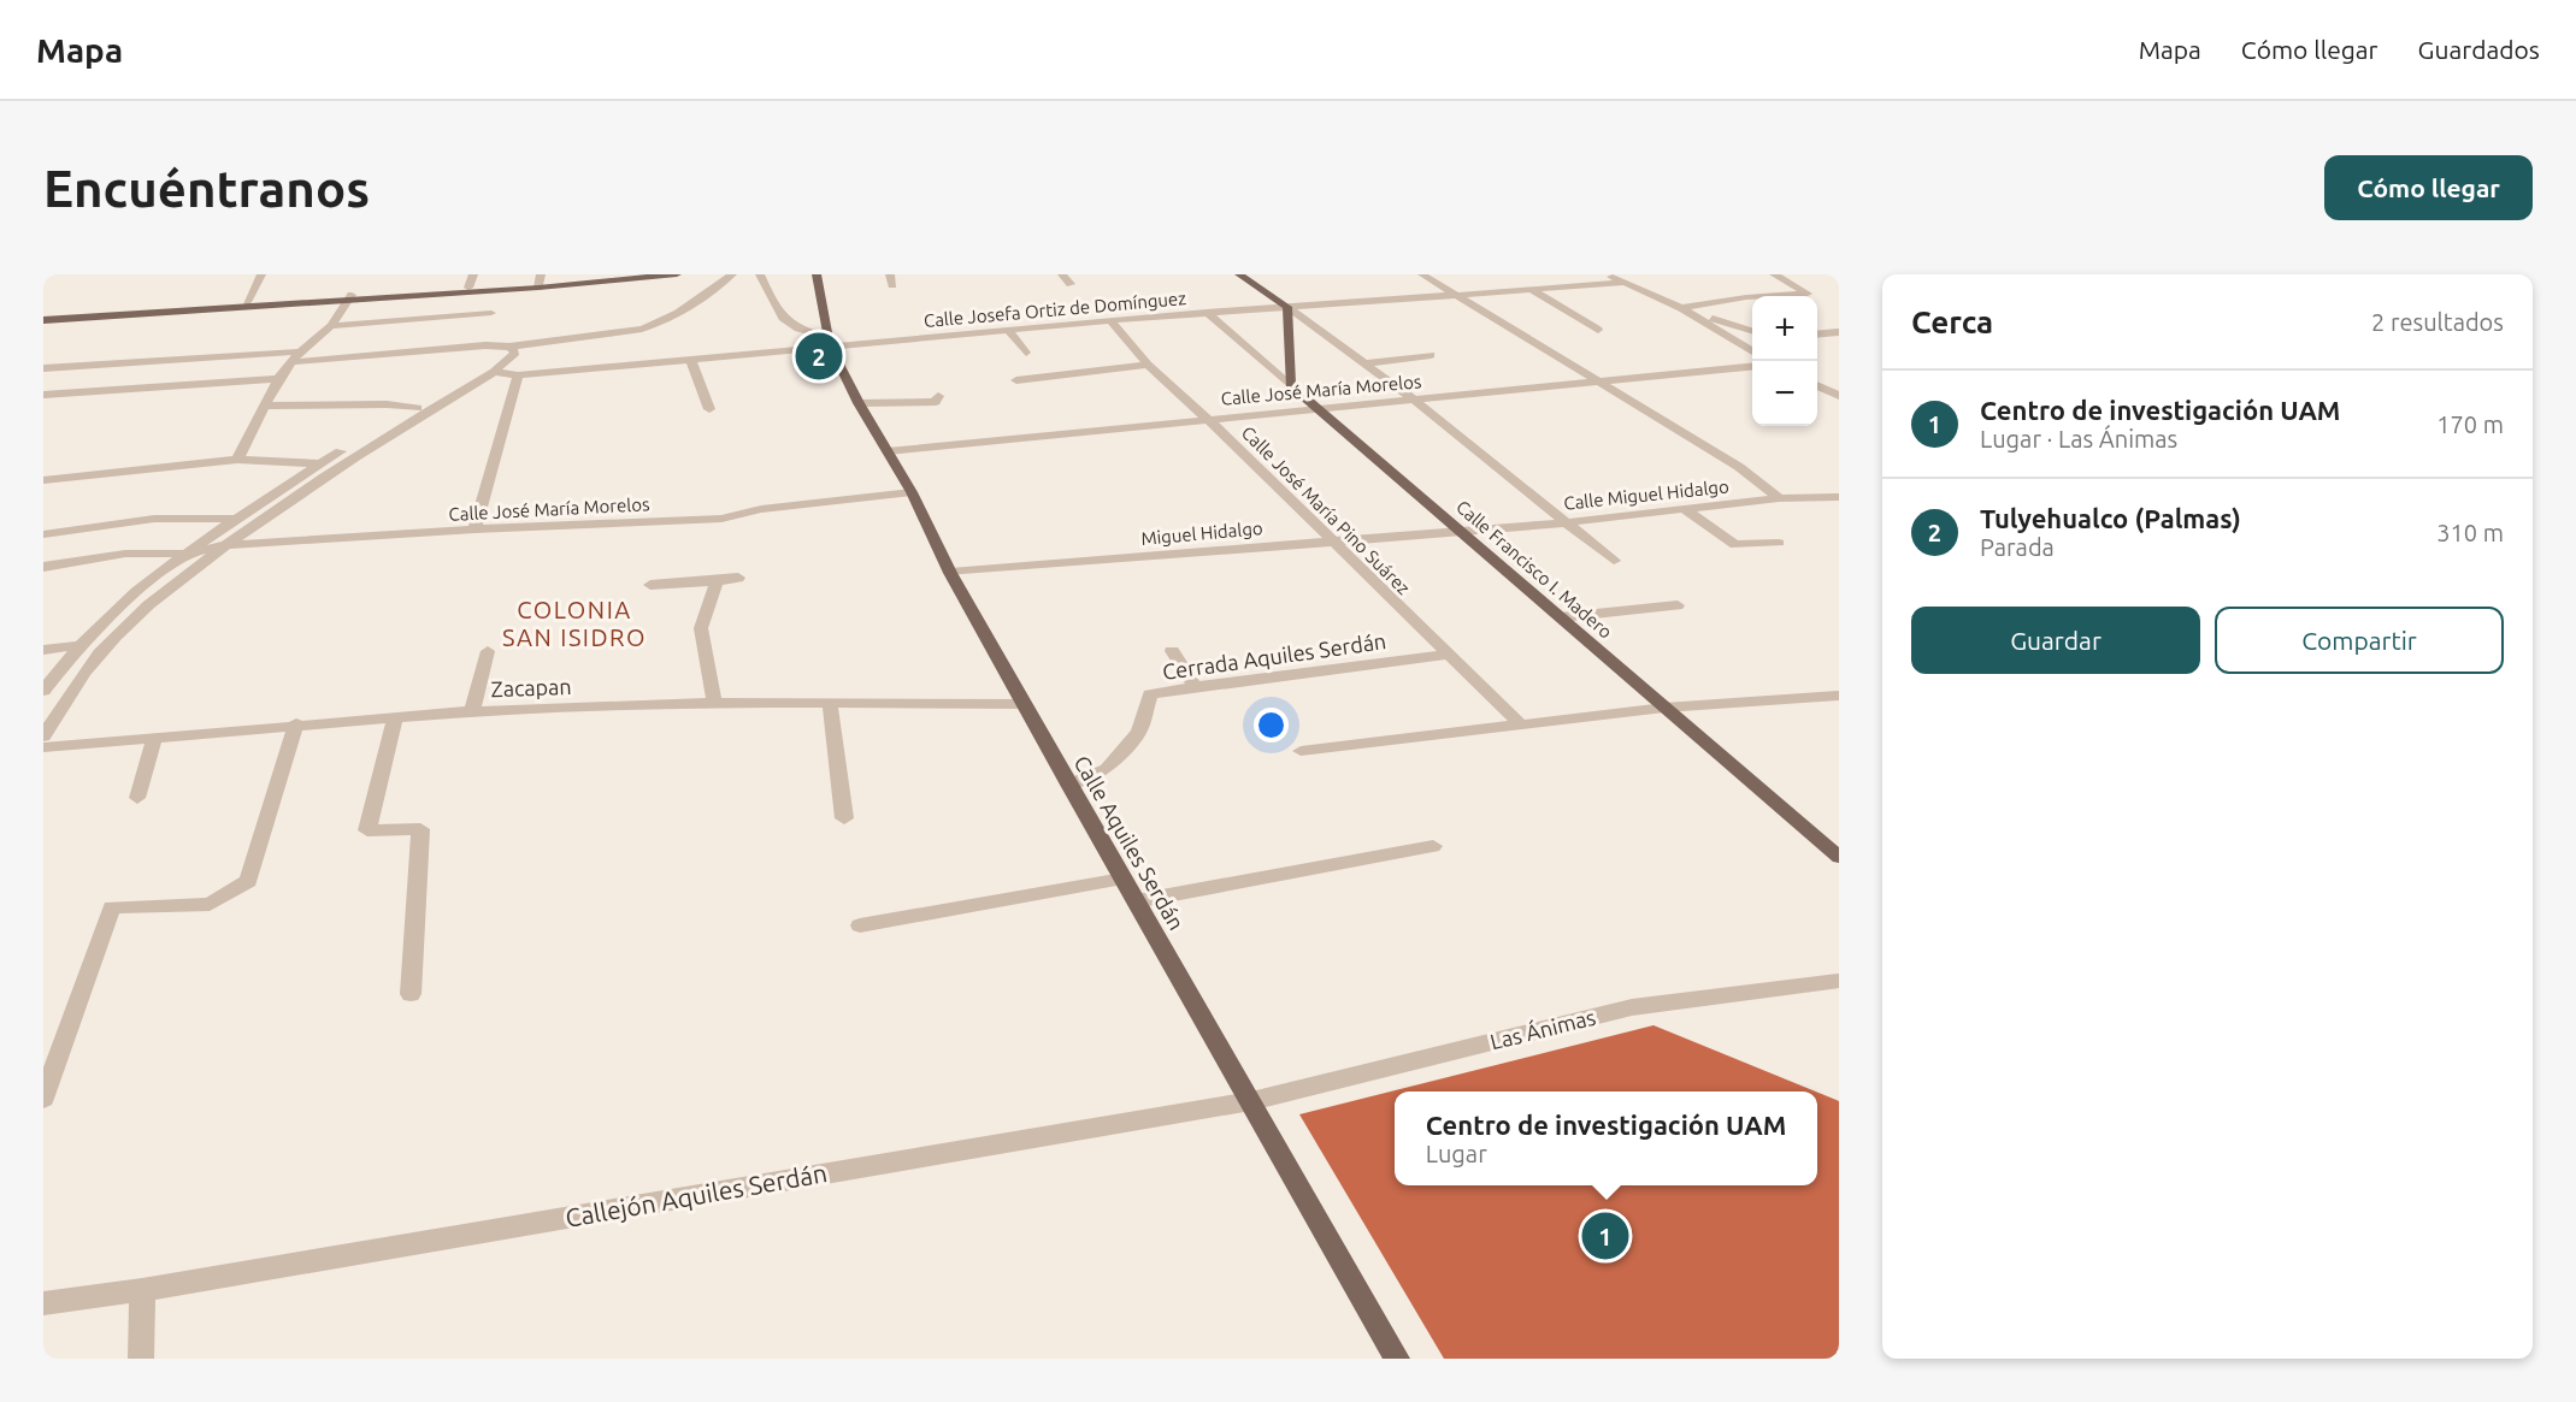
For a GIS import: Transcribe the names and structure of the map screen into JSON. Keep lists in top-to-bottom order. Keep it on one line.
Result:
{"streets":{"main road":["Calle Francisco I. Madero","Calle Aquiles Serdán"],"street":["Calle Josefa Ortiz de Domínguez","Calle José María Morelos","Calle Miguel Hidalgo","Calle José María Pino Suárez","Miguel Hidalgo","Cerrada Aquiles Serdán","Zacapan","Las Ánimas","Callejón Aquiles Serdán"]},"crossings":[["Calle Josefa Ortiz de Domínguez","Calle José María Pino Suárez"],["Calle Josefa Ortiz de Domínguez","Calle Francisco I. Madero"],["Calle Josefa Ortiz de Domínguez","Calle Aquiles Serdán"],["Calle José María Morelos","Calle José María Pino Suárez"],["Calle José María Morelos","Calle Francisco I. Madero"],["Calle José María Morelos","Calle Aquiles Serdán"],["Calle Miguel Hidalgo","Miguel Hidalgo"],["Calle Miguel Hidalgo","Calle Francisco I. Madero"],["Calle José María Pino Suárez","Miguel Hidalgo"],["Calle José María Pino Suárez","Cerrada Aquiles Serdán"],["Miguel Hidalgo","Calle Francisco I. Madero"],["Miguel Hidalgo","Calle Aquiles Serdán"],["Cerrada Aquiles Serdán","Calle Aquiles Serdán"],["Zacapan","Calle Aquiles Serdán"],["Calle Aquiles Serdán","Las Ánimas"],["Calle Aquiles Serdán","Callejón Aquiles Serdán"],["Las Ánimas","Callejón Aquiles Serdán"]],"districts":["COLONIA SAN ISIDRO"],"page":{"header":"Mapa","nav":["Mapa","Cómo llegar","Guardados"],"buttons":["Cómo llegar",["Guardar","Compartir"]],"title":"Encuéntranos","heading":["Cerca","2 resultados"],"map_buttons":["+","−"],"pins":["2","1"],"list":[{"mark":"1","name":"Centro de investigación UAM","note":"Lugar · Las Ánimas","value":"170 m"},{"mark":"2","name":"Tulyehualco (Palmas)","note":"Parada","value":"310 m"}],"popup":["Centro de investigación UAM","Lugar"]}}
